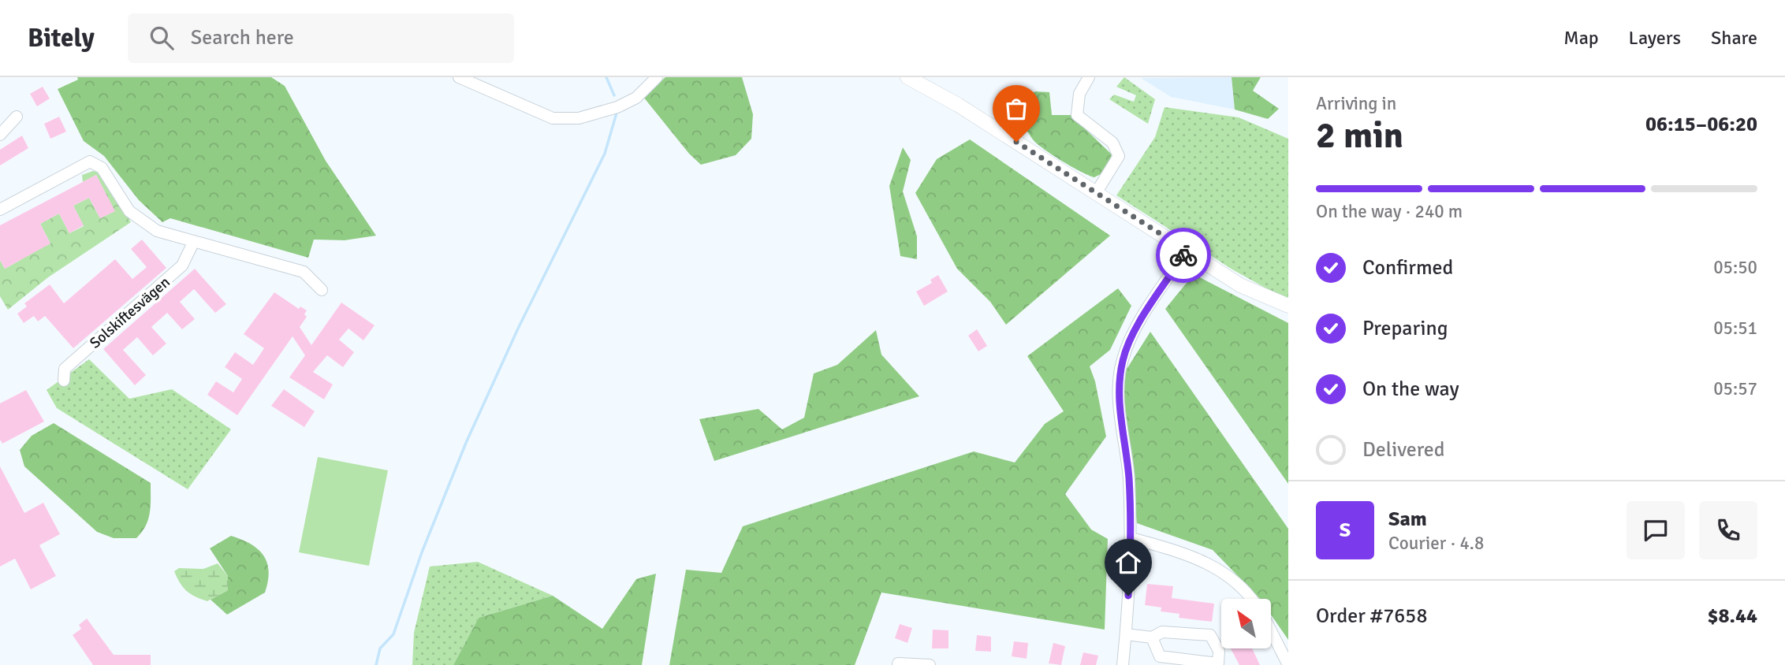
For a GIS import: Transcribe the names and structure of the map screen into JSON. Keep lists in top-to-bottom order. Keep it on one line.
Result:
{"streets":{"street":["Solskiftesvägen"]},"north":"top left","page":{"header":"Bitely","search":"Search here","nav":["Map","Layers","Share"],"heading":["2 min","Arriving in","06:15–06:20"],"panel":["Sam","Courier · 4.8","Order #7658","$8.44"],"bar":"On the way · 240 m","list":[["Confirmed","05:50"],["Preparing","05:51"],["On the way","05:57"],"Delivered"],"round":"S"}}
